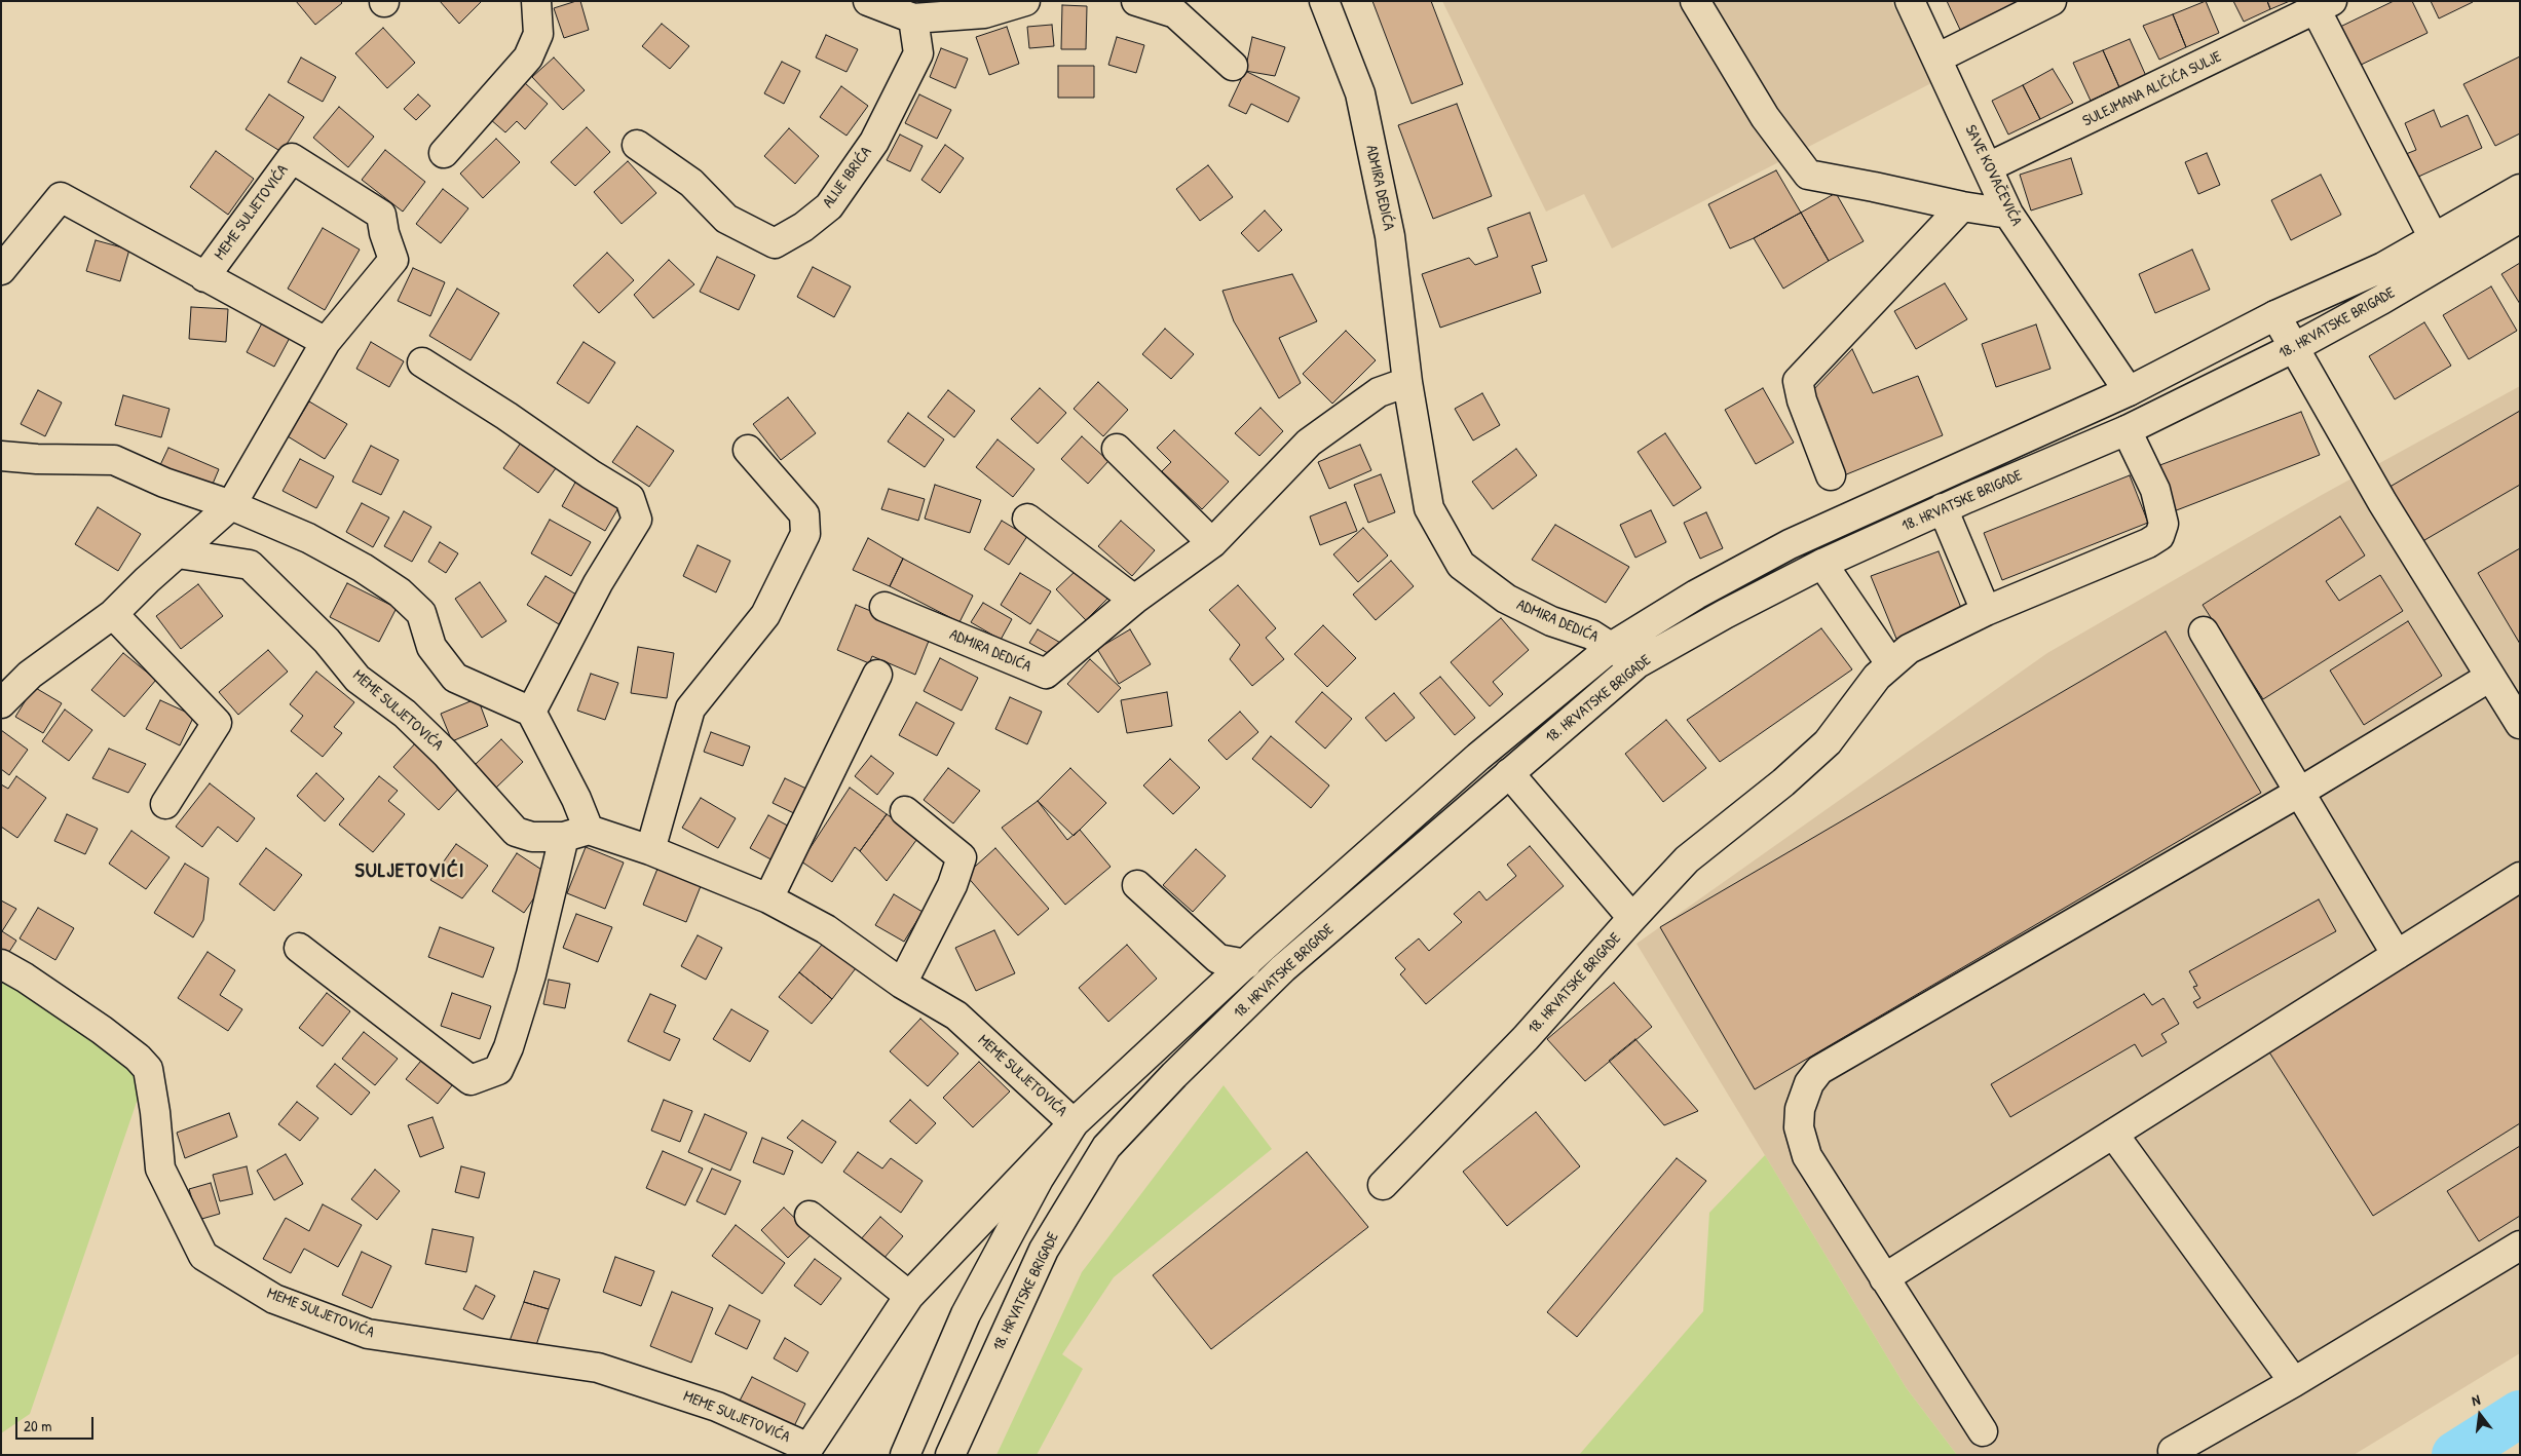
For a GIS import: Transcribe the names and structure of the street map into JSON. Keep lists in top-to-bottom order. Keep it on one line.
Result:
{"streets":{"street":["SULEJMANA ALIČIĆA SULJE","SAVE KOVAČEVIĆA","ALIJE IBRIĆA","ADMIRA DEDIĆA","MEME SULJETOVIĆA","18. HRVATSKE BRIGADE"]},"crossings":[["SULEJMANA ALIČIĆA SULJE","SAVE KOVAČEVIĆA"],["SAVE KOVAČEVIĆA","18. HRVATSKE BRIGADE"],["ADMIRA DEDIĆA","18. HRVATSKE BRIGADE"],["MEME SULJETOVIĆA","18. HRVATSKE BRIGADE"]],"districts":["SULJETOVIĆI"],"scale_bar":"20 m","north":"top"}
